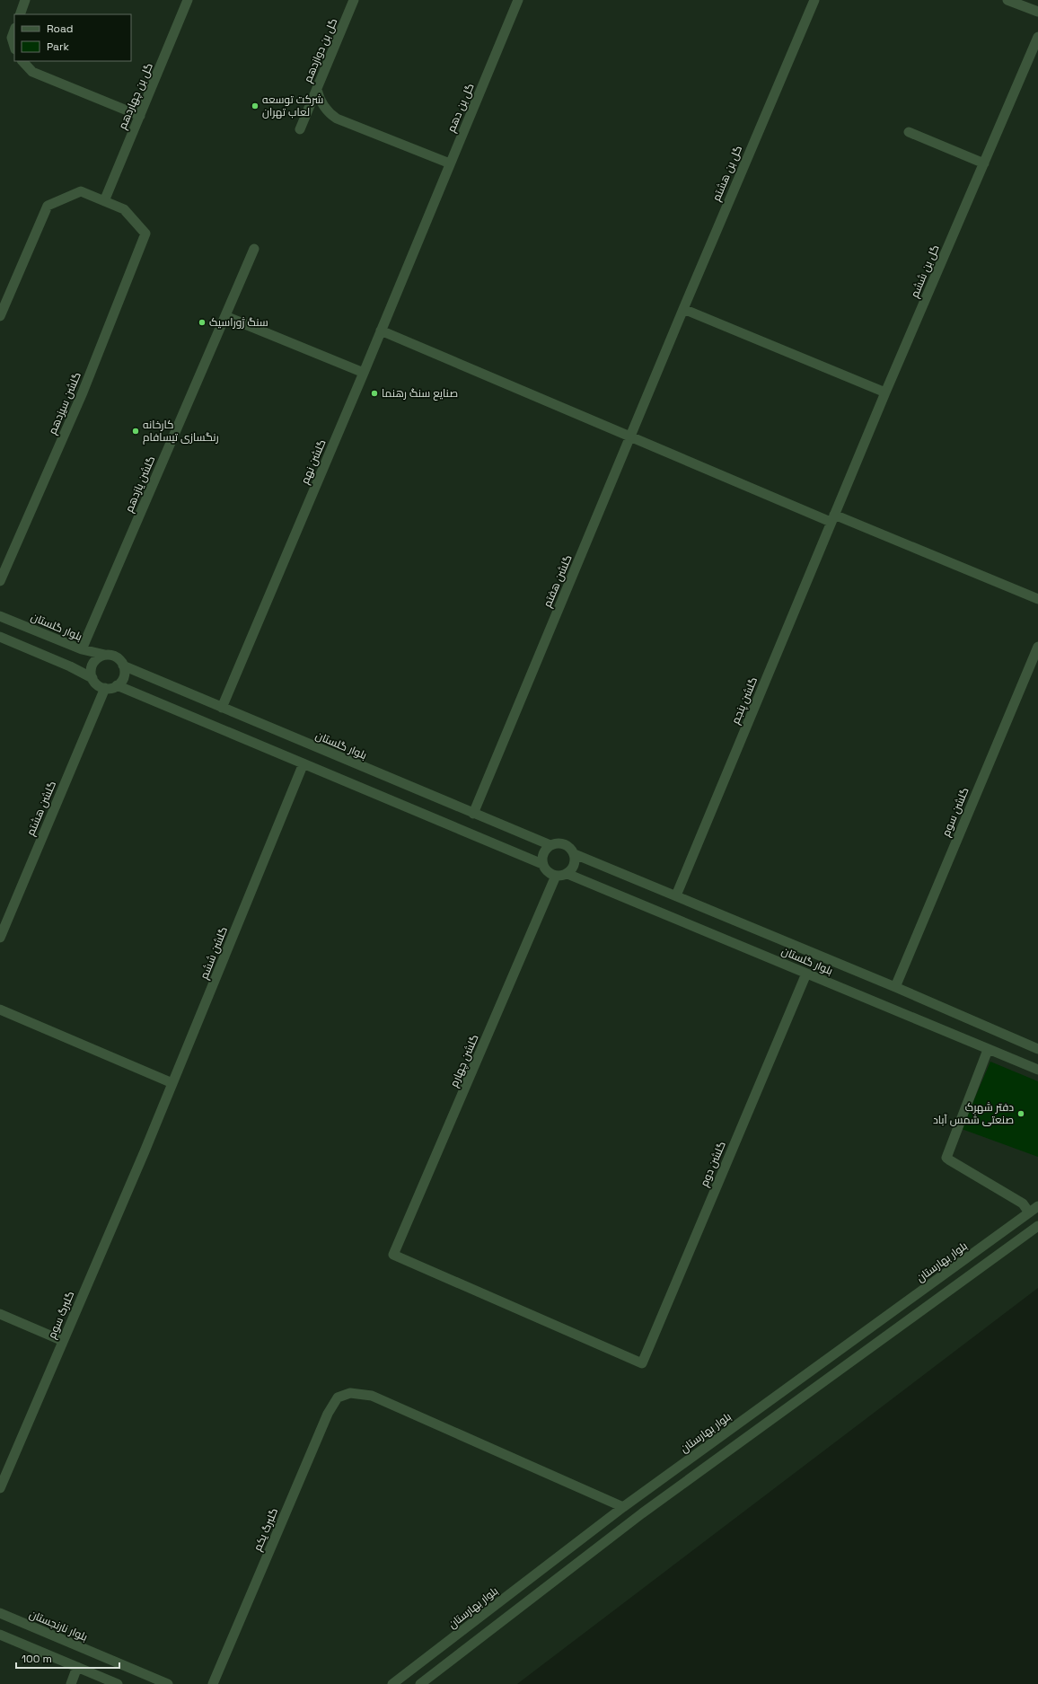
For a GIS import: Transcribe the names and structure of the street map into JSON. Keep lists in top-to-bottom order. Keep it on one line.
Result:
{"streets":{"street":["گل بن دوازدهم","گل بن چهاردهم","گل بن دهم","گل بن هشتم","گل بن ششم","گلشن سیزدهم","گلشن نهم","گلشن یازدهم","گلشن هفتم","بلوار گلستان","گلشن پنجم","گلشن هشتم","گلشن سوم","گلشن ششم","گلشن چهارم","گلشن دوم","بلوار بهارستان","گلبرگ سوم","گلبرگ یکم","بلوار نارنجستان"]},"crossings":[["گل بن چهاردهم","گلشن سیزدهم"],["گل بن دهم","گلشن نهم"],["گل بن هشتم","گلشن هفتم"],["گل بن ششم","گلشن پنجم"],["گلشن نهم","بلوار گلستان"],["گلشن یازدهم","بلوار گلستان"],["گلشن هفتم","بلوار گلستان"],["بلوار گلستان","گلشن پنجم"],["بلوار گلستان","گلشن هشتم"],["بلوار گلستان","گلشن سوم"],["بلوار گلستان","گلشن چهارم"],["بلوار گلستان","گلشن دوم"],["گلشن ششم","گلبرگ سوم"],["گلشن چهارم","گلشن دوم"],["بلوار بهارستان","گلبرگ یکم"]],"places":["شرکت توسعه لعاب تهران","سنگ ژوراسیک","صنایع سنگ رهنما","کارخانه رنگسازی تیسافام","دفتر شهرک صنعتی شمس آباد"],"legend":["Road","Park"],"scale_bar":"100 m"}
